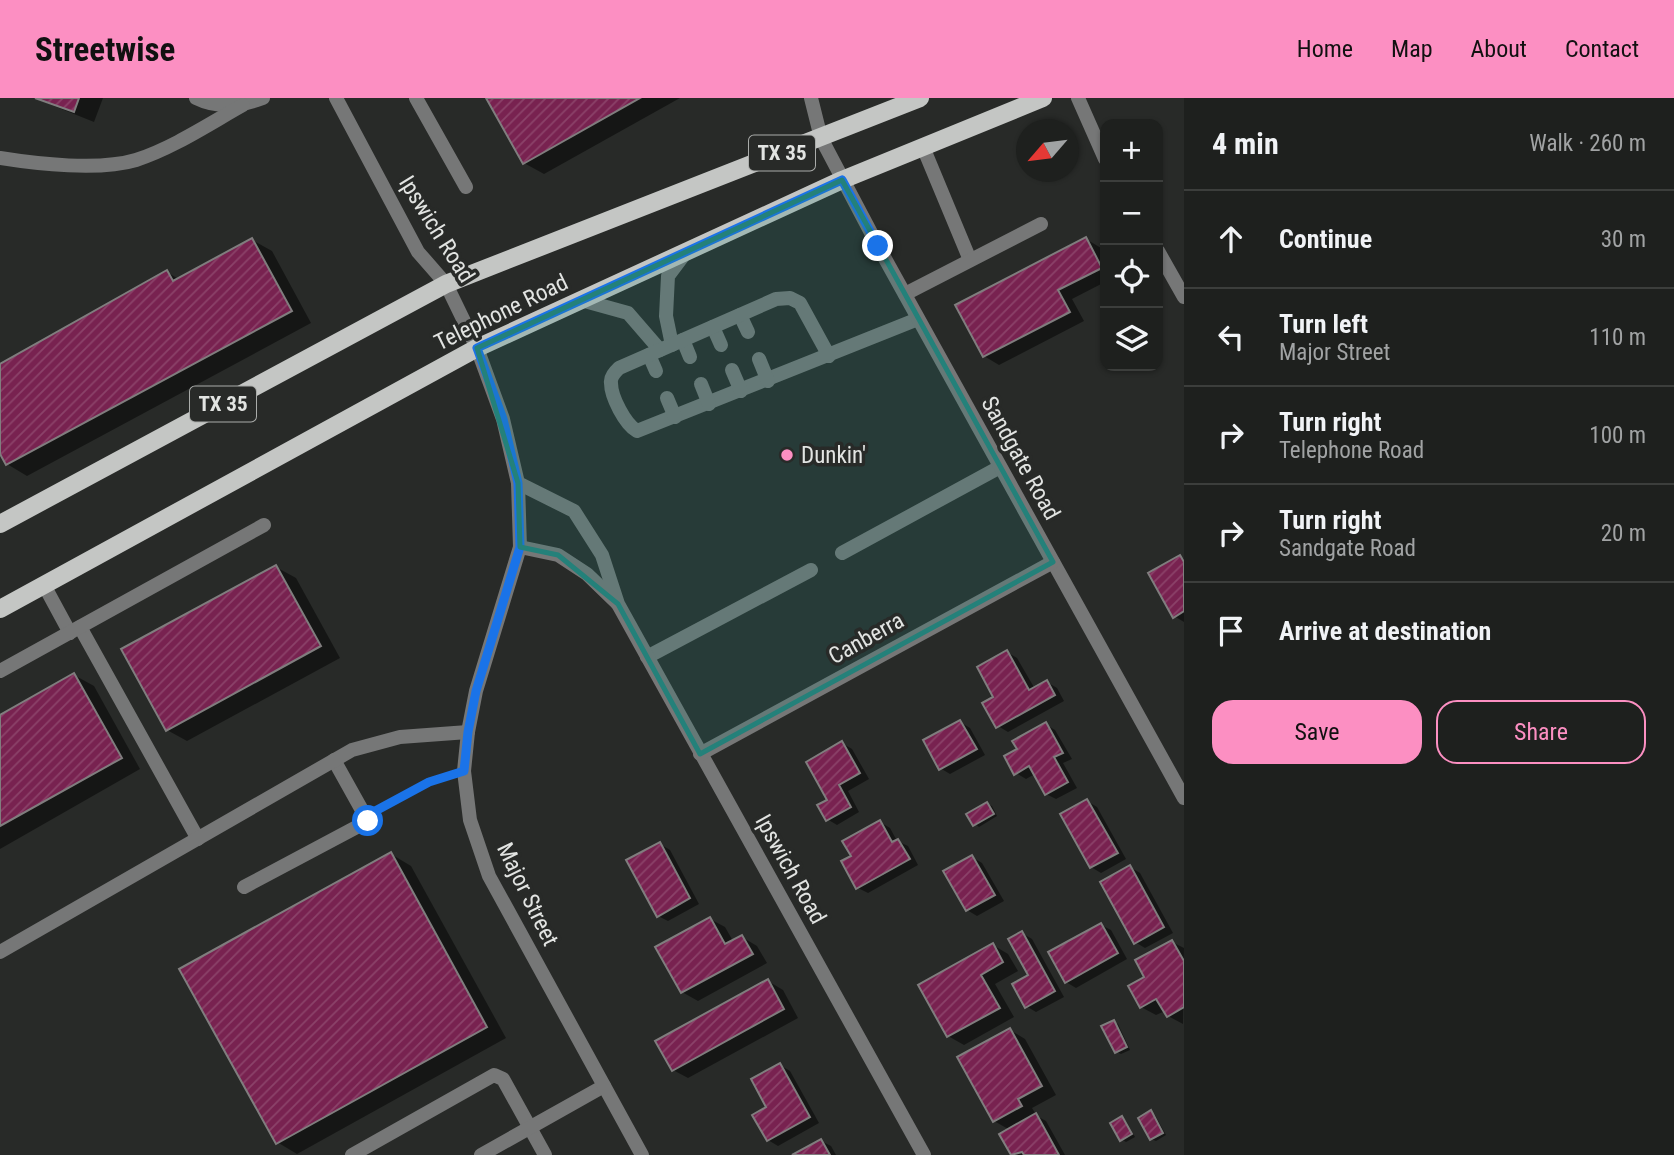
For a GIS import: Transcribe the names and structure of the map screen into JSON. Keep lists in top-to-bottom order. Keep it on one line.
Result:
{"streets":{"main road":["TX 35","Telephone Road"],"street":["Ipswich Road","Sandgate Road","Canberra","Major Street"]},"crossings":[["Ipswich Road","Telephone Road"],["Ipswich Road","Canberra"],["Ipswich Road","Major Street"],["Telephone Road","Sandgate Road"],["Telephone Road","Major Street"],["Sandgate Road","Canberra"]],"places":["Dunkin'"],"north":"bottom left","page":{"header":"Streetwise","nav":["Home","Map","About","Contact"],"heading":["4 min","Walk · 260 m"],"map_buttons":["+","−"],"list":[["Continue","30 m"],["Turn left","Major Street","110 m"],["Turn right","Telephone Road","100 m"],["Turn right","Sandgate Road","20 m"],"Arrive at destination"],"buttons":["Save","Share"]}}
